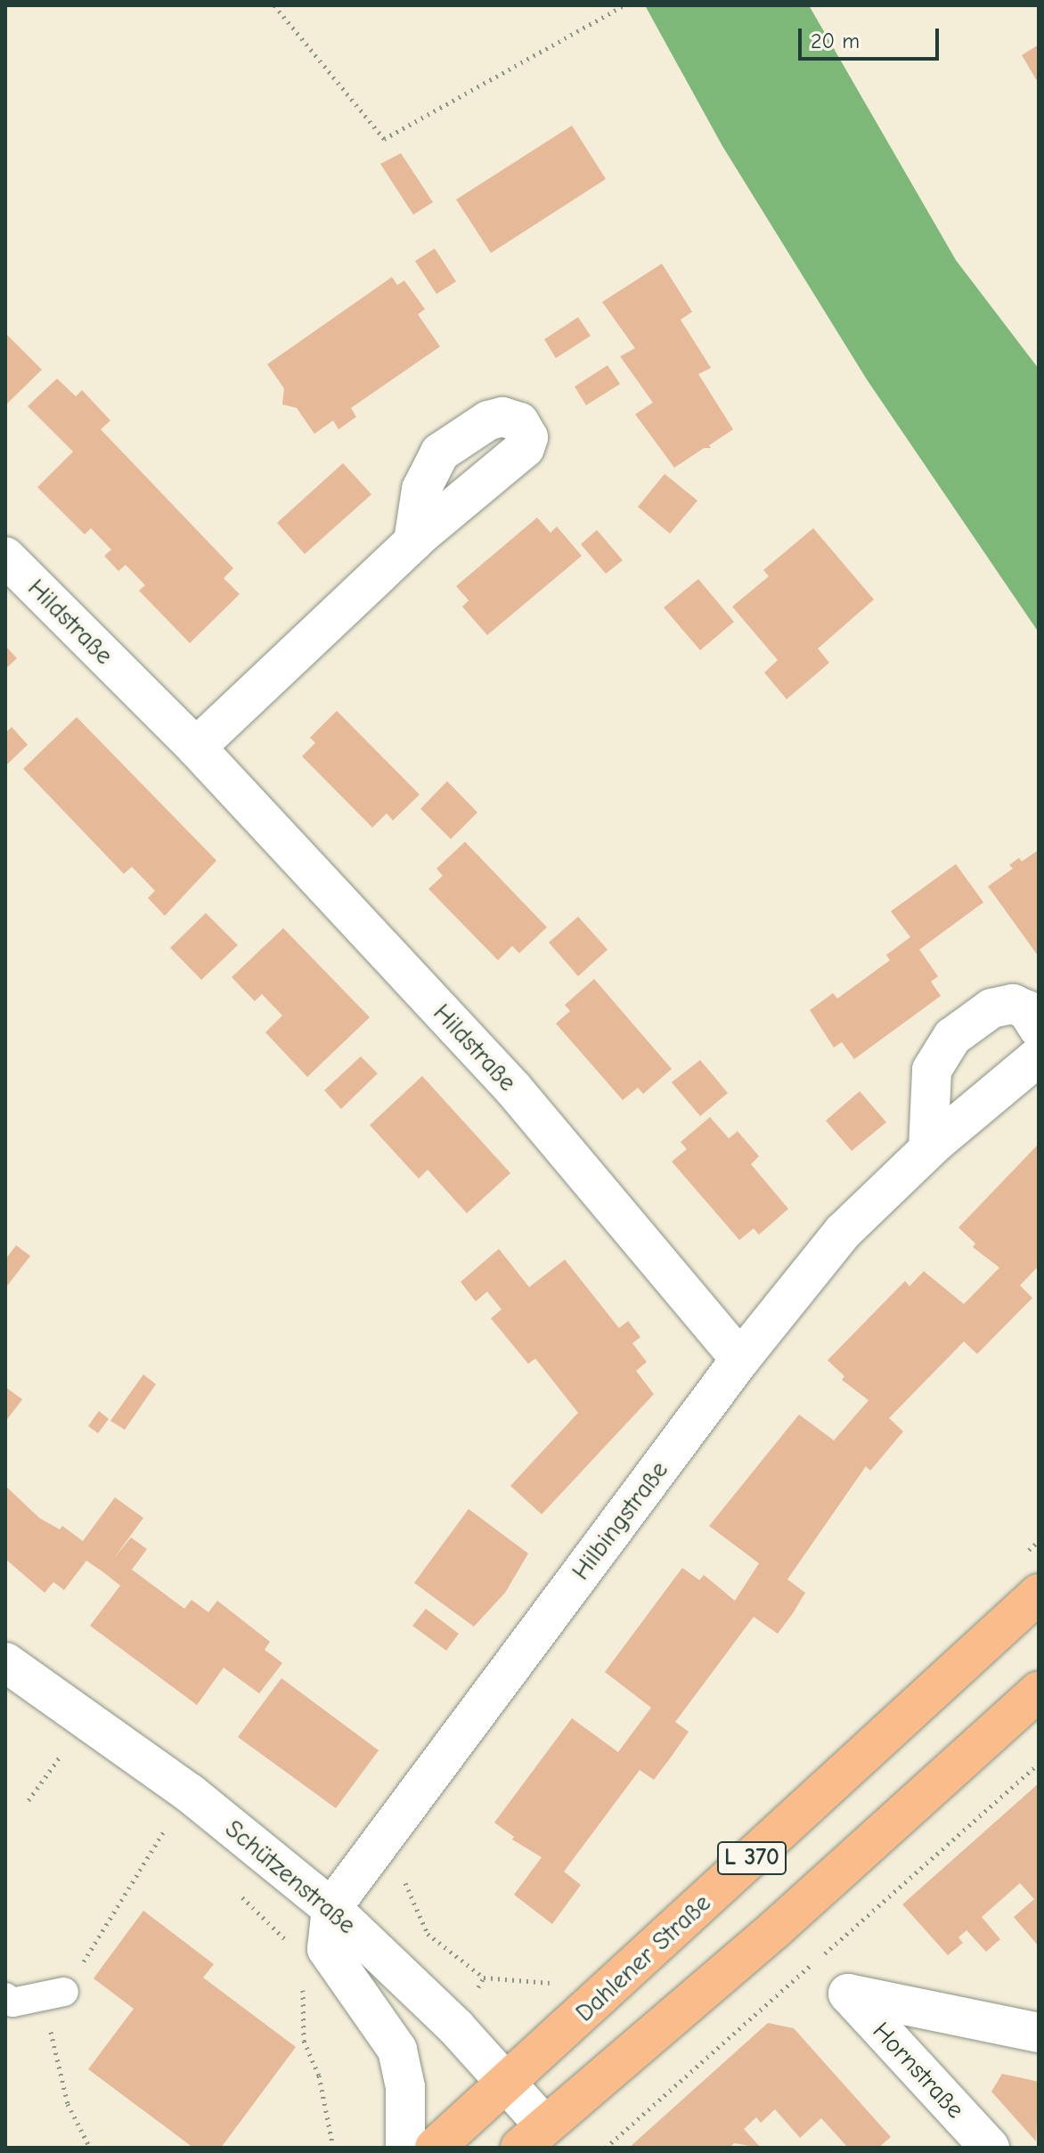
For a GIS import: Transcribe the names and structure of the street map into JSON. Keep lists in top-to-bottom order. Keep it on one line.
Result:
{"streets":{"main road":["L 370","Dahlener Straße"],"street":["Hildstraße","Hilbingstraße","Schützenstraße","Hornstraße"]},"crossings":[["Hildstraße","Hilbingstraße"],["Hilbingstraße","Schützenstraße"],["L 370","Schützenstraße"],["Schützenstraße","Dahlener Straße"]],"scale_bar":"20 m"}
